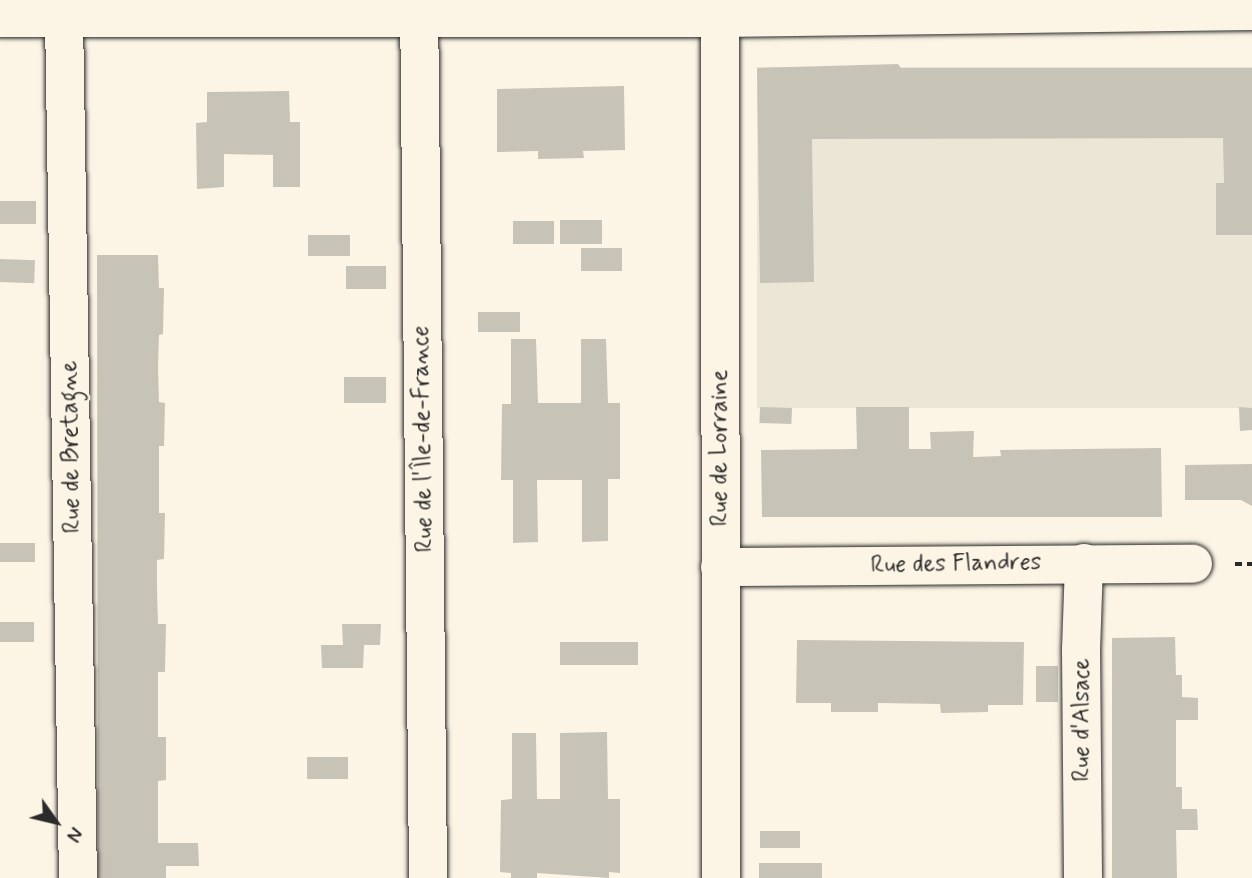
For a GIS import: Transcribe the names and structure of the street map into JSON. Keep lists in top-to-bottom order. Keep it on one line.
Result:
{"streets":{"street":["Rue de l'Île-de-France","Rue de Bretagne","Rue de Lorraine","Rue des Flandres","Rue d'Alsace"]},"crossings":[["Rue de Lorraine","Rue des Flandres"],["Rue des Flandres","Rue d'Alsace"]],"north":"bottom right"}
